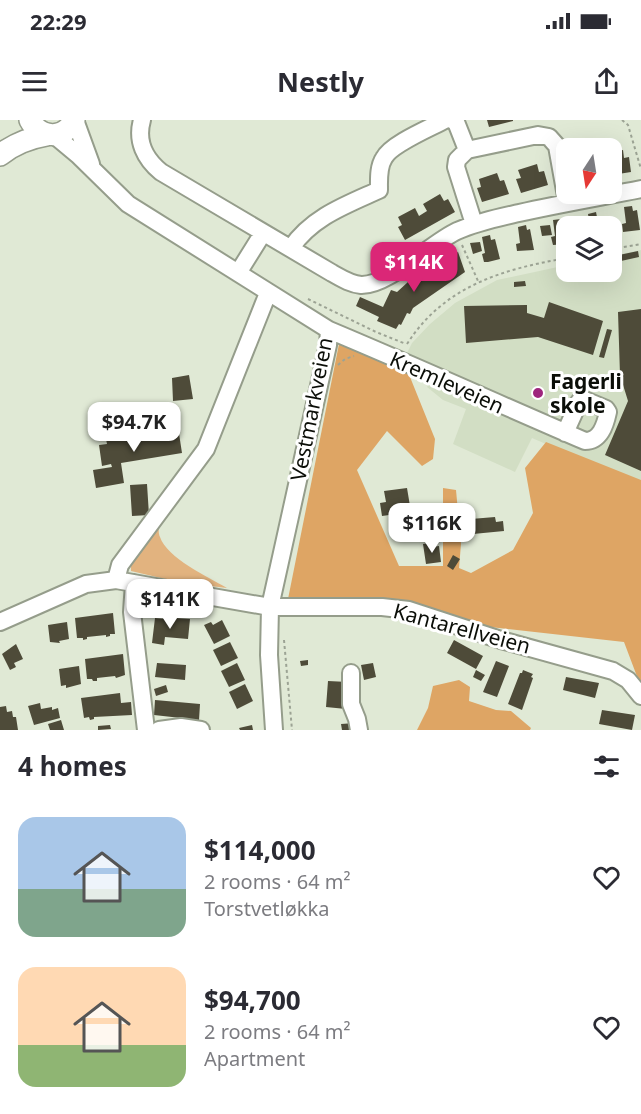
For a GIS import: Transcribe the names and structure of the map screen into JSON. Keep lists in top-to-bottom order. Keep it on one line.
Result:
{"streets":{"street":["Kremleveien","Vestmarkveien","Kantarellveien"]},"crossings":[["Kremleveien","Vestmarkveien"],["Vestmarkveien","Kantarellveien"]],"places":["Fagerli skole"],"north":"bottom","page":{"status":"22:29","header":"Nestly","price":["$114K","$94.7K","$116K","$141K"],"heading":"4 homes","list":[{"name":"$114,000","note":"2 rooms · 64 m² · Torstvetløkka"},{"name":"$94,700","note":"2 rooms · 64 m² · Apartment"}]}}
